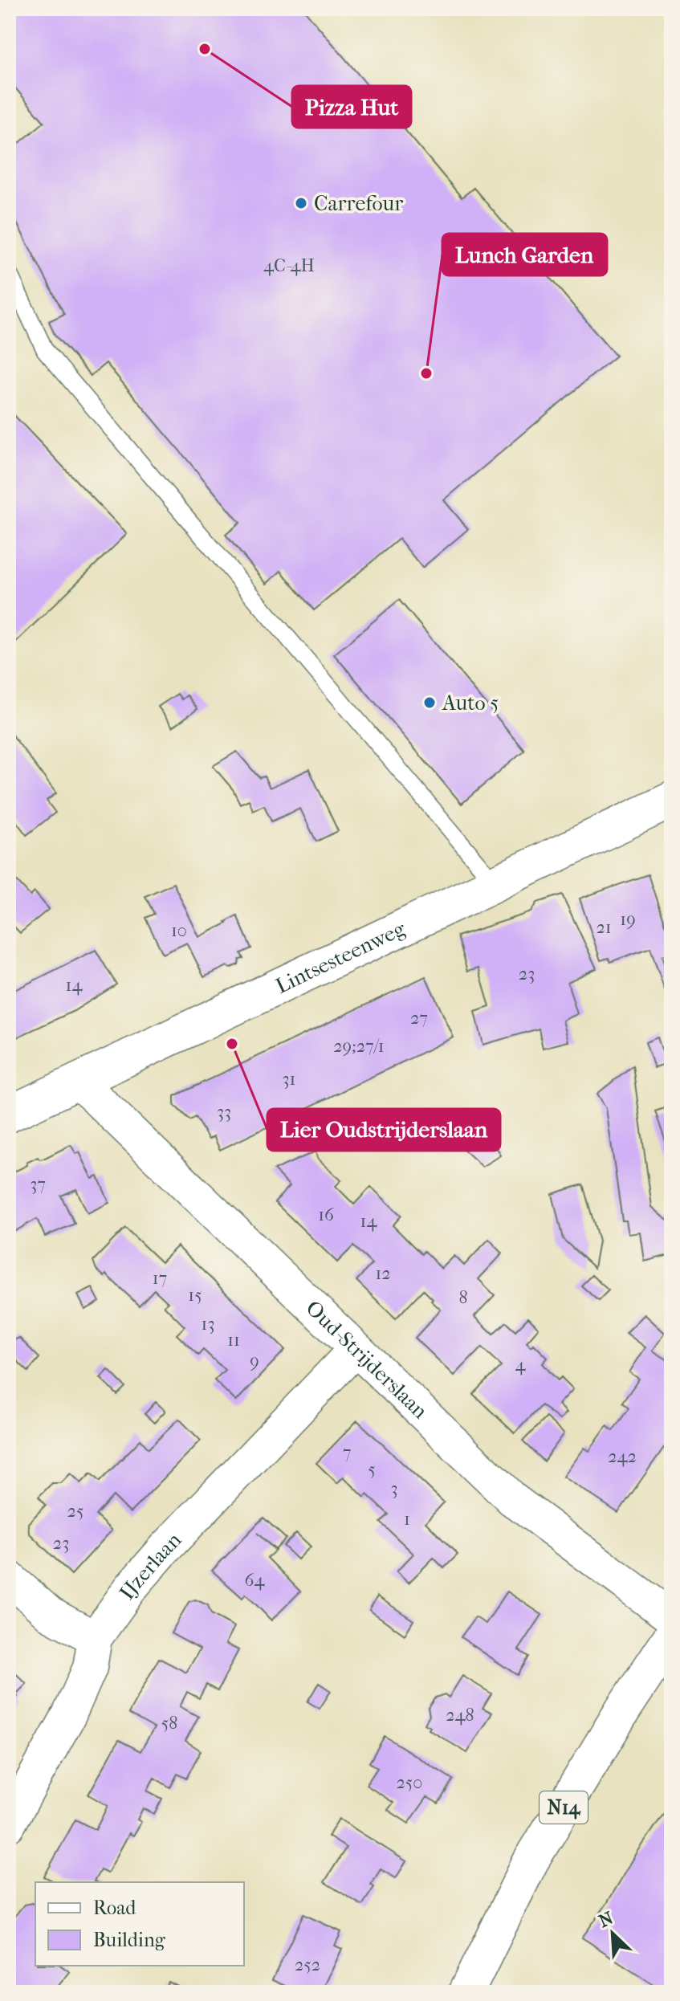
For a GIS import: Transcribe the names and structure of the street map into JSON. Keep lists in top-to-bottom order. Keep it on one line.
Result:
{"streets":{"street":["Lintsesteenweg","Oud-Strijderslaan","IJzerlaan","N14"]},"crossings":[["Lintsesteenweg","Oud-Strijderslaan"],["Oud-Strijderslaan","IJzerlaan"]],"places":["Pizza Hut","Carrefour","Lunch Garden","Auto 5","Lier Oudstrijderslaan"],"house_numbers":["4C-4H","19","21","10","23","14","27","29;27/1","31","33","37","16","14","12","17","15","8","13","11","9","4","7","242","5","3","25","1","23","64","248","58","250","252"],"legend":["Road","Building"],"north":"top left"}
